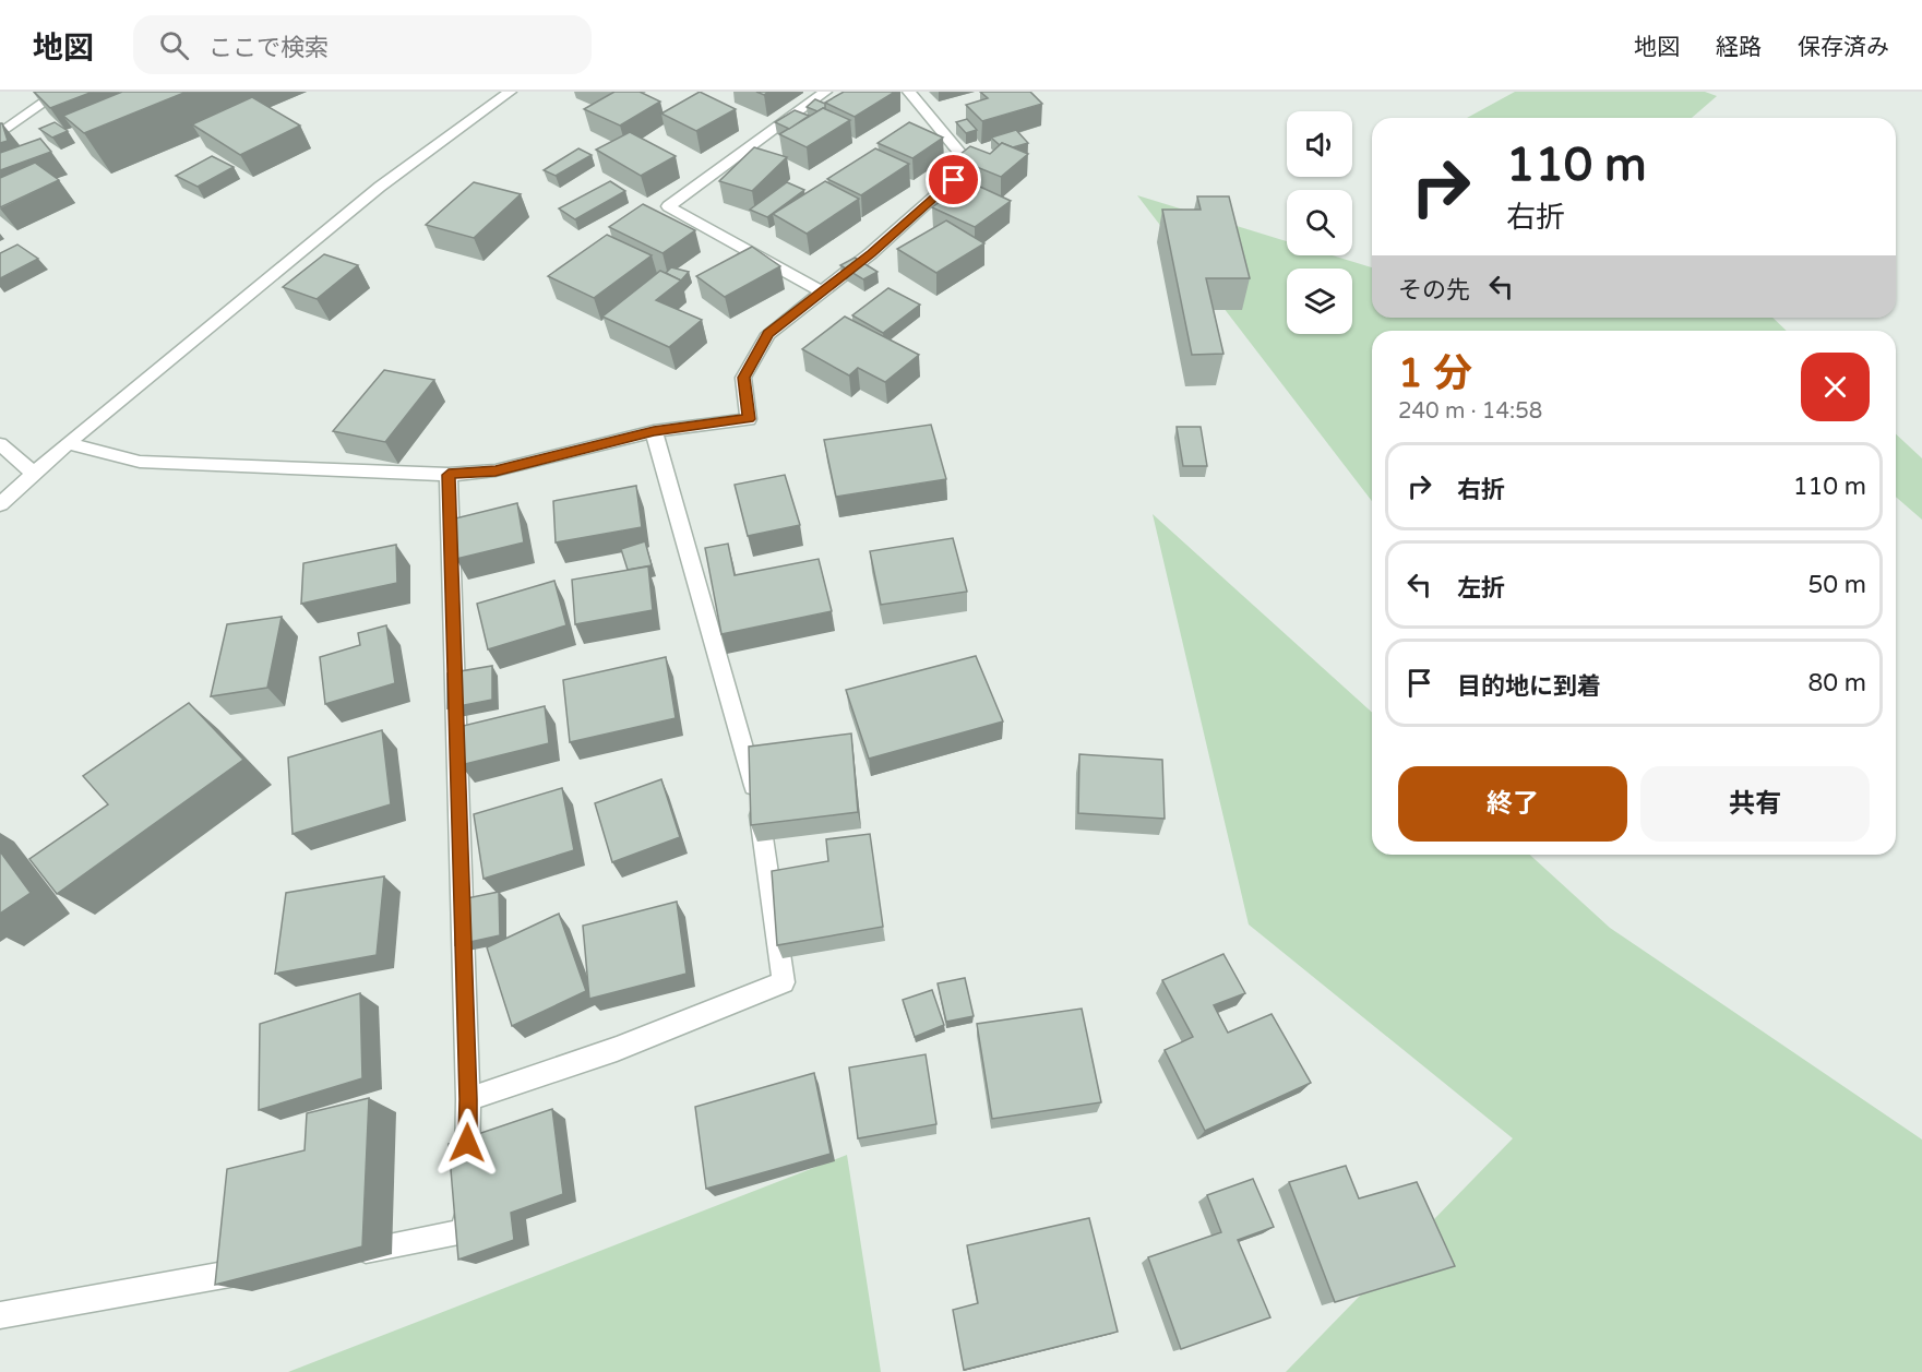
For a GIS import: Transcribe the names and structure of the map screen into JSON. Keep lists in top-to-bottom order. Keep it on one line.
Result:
{"page":{"header":"地図","search":"ここで検索","nav":["地図","経路","保存済み"],"turn":["110 m","右折"],"then":"その先","heading":["1 分","240 m · 14:58"],"list":[{"name":"右折","value":"110 m"},{"name":"左折","value":"50 m"},{"name":"目的地に到着","value":"80 m"}],"buttons":["終了","共有"]}}
